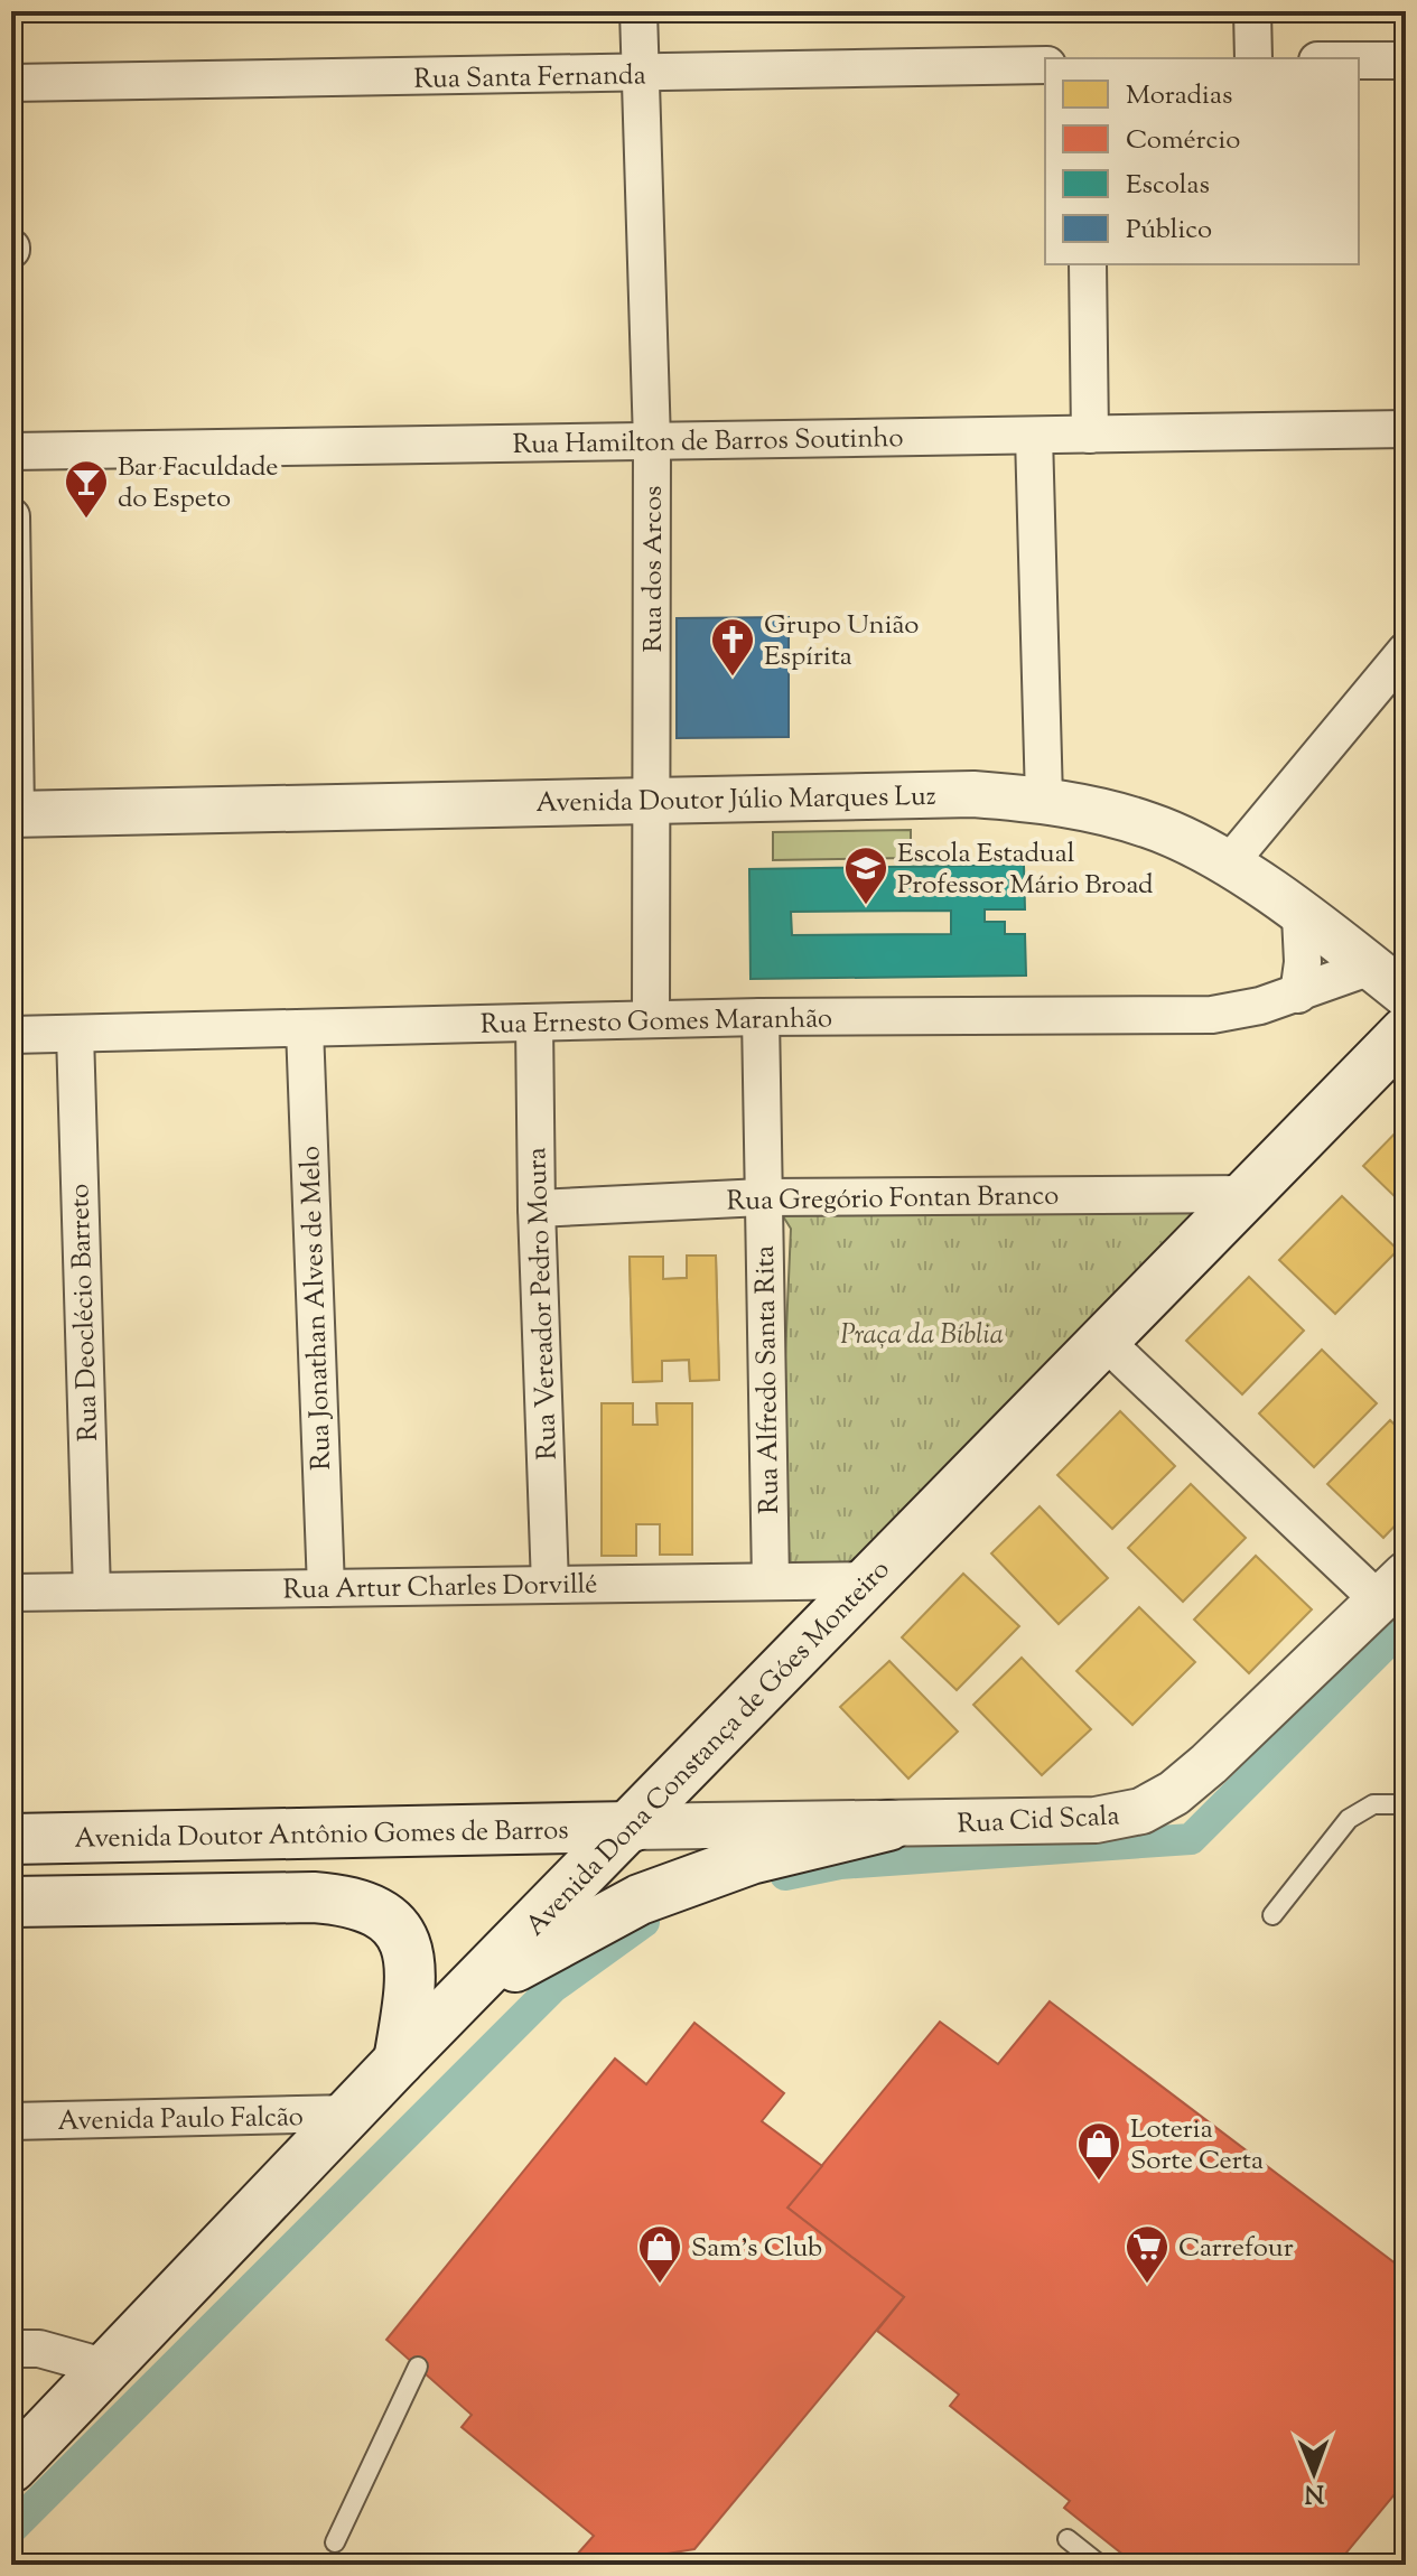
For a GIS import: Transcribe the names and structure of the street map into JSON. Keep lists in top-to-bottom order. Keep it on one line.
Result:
{"streets":{"main road":["Avenida Dona Constança de Góes Monteiro","Avenida Doutor Antônio Gomes de Barros"],"street":["Rua Santa Fernanda","Rua Hamilton de Barros Soutinho","Rua dos Arcos","Avenida Doutor Júlio Marques Luz","Rua Ernesto Gomes Maranhão","Rua Gregório Fontan Branco","Rua Vereador Pedro Moura","Rua Jonathan Alves de Melo","Rua Deoclécio Barreto","Rua Alfredo Santa Rita","Rua Artur Charles Dorvillé","Rua Cid Scala","Avenida Paulo Falcão"]},"crossings":[["Rua Santa Fernanda","Rua dos Arcos"],["Rua Hamilton de Barros Soutinho","Rua dos Arcos"],["Rua dos Arcos","Avenida Doutor Júlio Marques Luz"],["Rua dos Arcos","Rua Ernesto Gomes Maranhão"],["Avenida Doutor Júlio Marques Luz","Rua Ernesto Gomes Maranhão"],["Rua Ernesto Gomes Maranhão","Rua Vereador Pedro Moura"],["Rua Ernesto Gomes Maranhão","Rua Jonathan Alves de Melo"],["Rua Ernesto Gomes Maranhão","Rua Deoclécio Barreto"],["Rua Ernesto Gomes Maranhão","Rua Alfredo Santa Rita"],["Rua Gregório Fontan Branco","Rua Vereador Pedro Moura"],["Rua Gregório Fontan Branco","Rua Alfredo Santa Rita"],["Rua Gregório Fontan Branco","Avenida Dona Constança de Góes Monteiro"],["Rua Vereador Pedro Moura","Rua Artur Charles Dorvillé"],["Rua Jonathan Alves de Melo","Rua Artur Charles Dorvillé"],["Rua Deoclécio Barreto","Rua Artur Charles Dorvillé"],["Rua Alfredo Santa Rita","Rua Artur Charles Dorvillé"],["Rua Artur Charles Dorvillé","Avenida Dona Constança de Góes Monteiro"],["Avenida Dona Constança de Góes Monteiro","Rua Cid Scala"],["Avenida Dona Constança de Góes Monteiro","Avenida Doutor Antônio Gomes de Barros"],["Avenida Dona Constança de Góes Monteiro","Avenida Paulo Falcão"],["Rua Cid Scala","Avenida Doutor Antônio Gomes de Barros"]],"parks":["Praça da Bíblia"],"places":{"bar":["Bar Faculdade do Espeto"],"church":["Grupo União Espírita"],"school or university":["Escola Estadual Professor Mário Broad"],"shop":["Loteria Sorte Certa","Sam's Club"],"supermarket":["Carrefour"]},"legend":["Moradias","Comércio","Escolas","Público"],"north":"bottom"}
